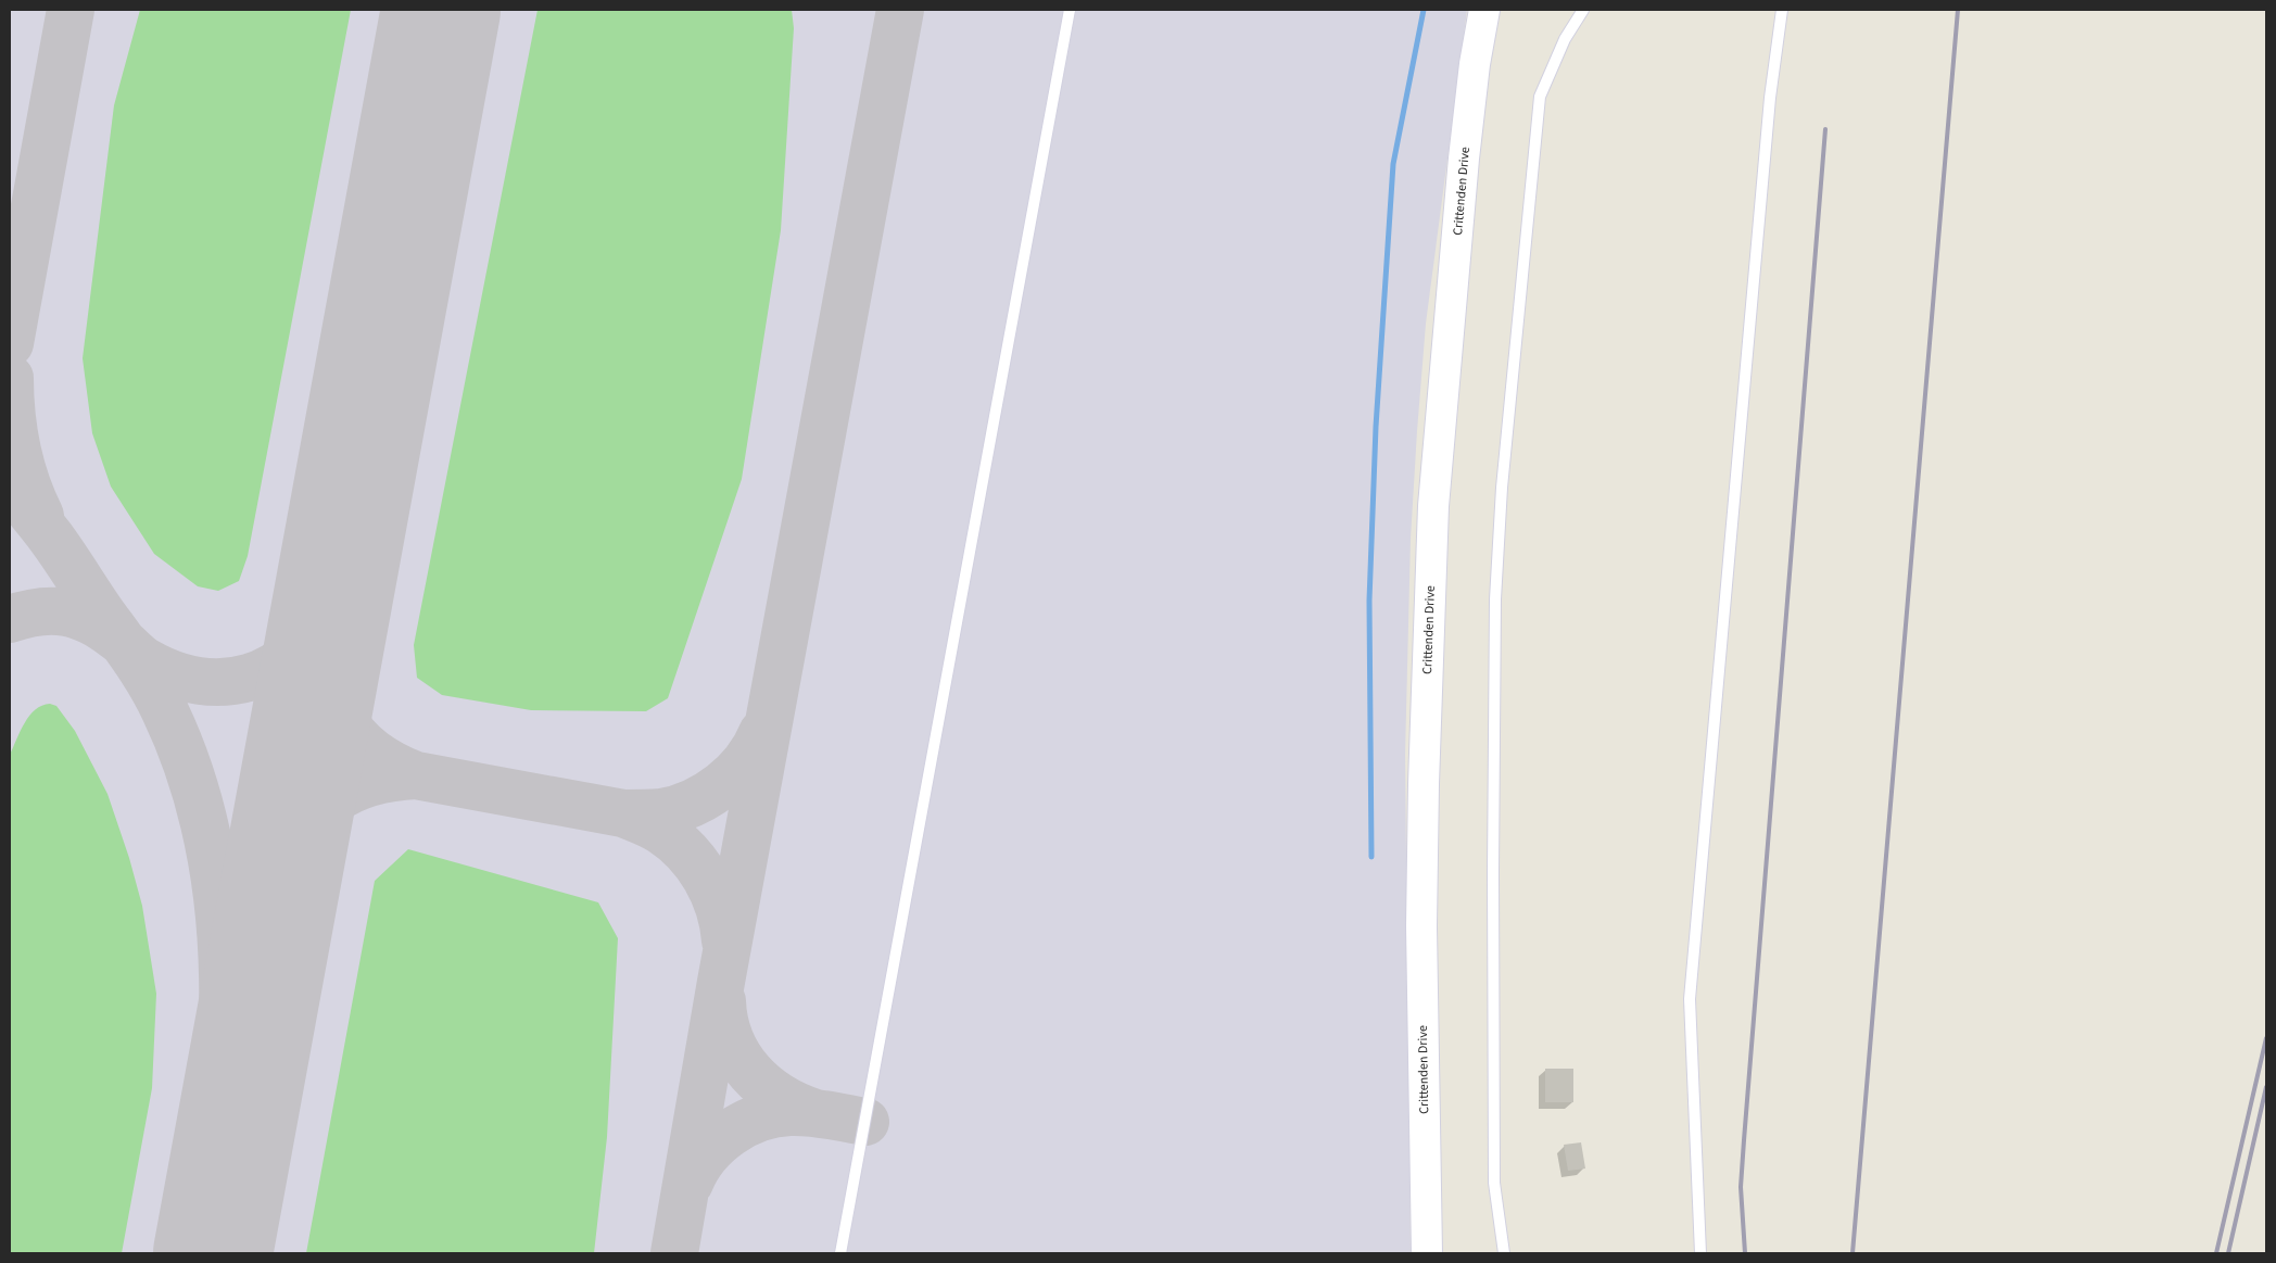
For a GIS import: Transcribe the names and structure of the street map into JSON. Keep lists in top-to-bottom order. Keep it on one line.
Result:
{"streets":{"street":["Crittenden Drive"]}}
